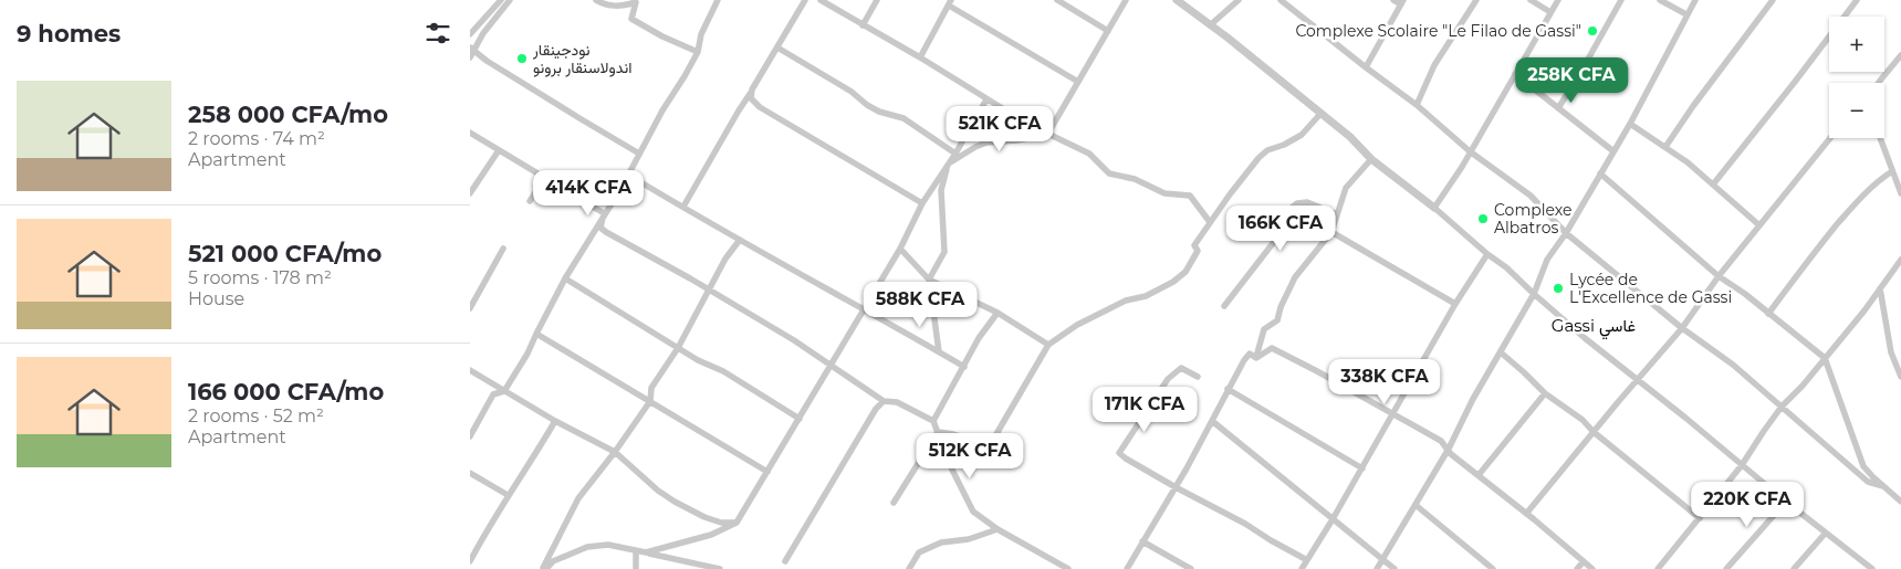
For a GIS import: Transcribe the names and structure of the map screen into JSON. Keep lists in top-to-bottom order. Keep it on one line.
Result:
{"districts":["Gassi غاسي"],"places":["Complexe Scolaire \"Le Filao de Gassi\"","نودجينقار اندولاسنقار برونو","Complexe Albatros","Lycée de L'Excellence de Gassi"],"page":{"heading":"9 homes","map_buttons":["+","−"],"price":["258K CFA","521K CFA","414K CFA","166K CFA","588K CFA","338K CFA","171K CFA","512K CFA","220K CFA"],"list":[{"name":"258 000 CFA/mo","note":"2 rooms · 74 m² · Apartment"},{"name":"521 000 CFA/mo","note":"5 rooms · 178 m² · House"},{"name":"166 000 CFA/mo","note":"2 rooms · 52 m² · Apartment"}]}}
